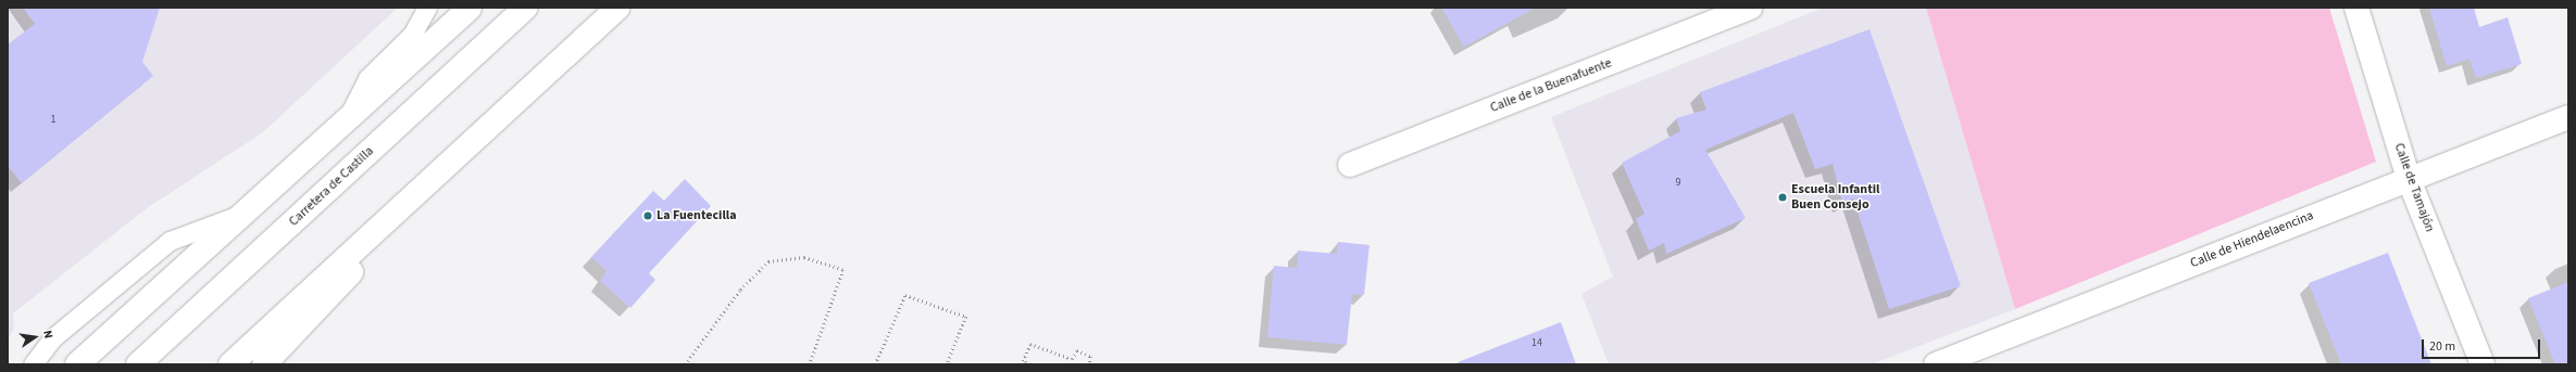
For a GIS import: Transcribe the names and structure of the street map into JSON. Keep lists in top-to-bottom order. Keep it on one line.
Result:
{"streets":{"main road":["Calle de la Buenafuente","Carretera de Castilla","Calle de Tamajón","Calle de Hiendelaencina"]},"crossings":[["Calle de Tamajón","Calle de Hiendelaencina"]],"places":["Escuela Infantil Buen Consejo","La Fuentecilla"],"house_numbers":["1","9","14"],"scale_bar":"20 m","north":"right"}
